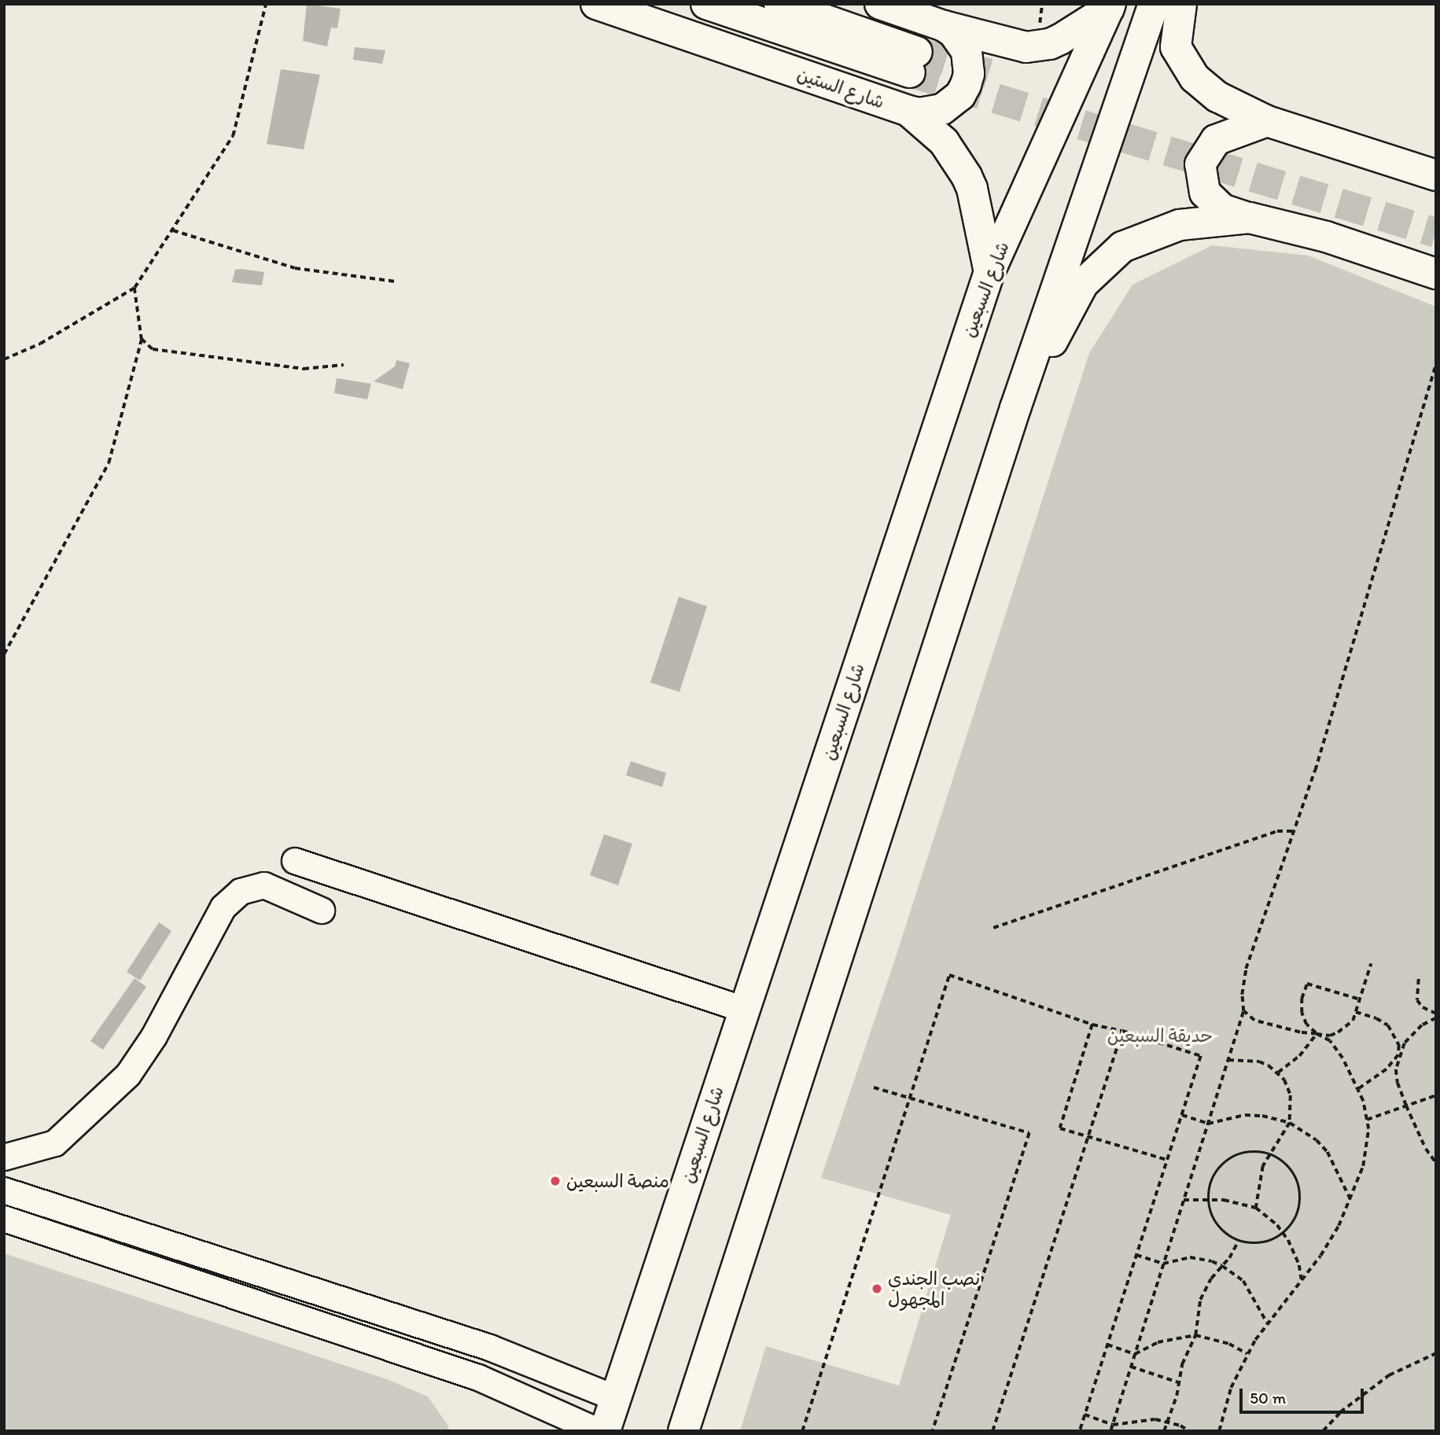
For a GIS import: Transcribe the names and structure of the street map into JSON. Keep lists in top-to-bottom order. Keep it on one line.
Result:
{"streets":{"main road":["شارع الستين","شارع السبعين"]},"crossings":[["شارع الستين","شارع السبعين"]],"parks":["حديقة السبعين"],"places":["منصة السبعين","نصب الجندي المجهول"],"scale_bar":"50 m"}
